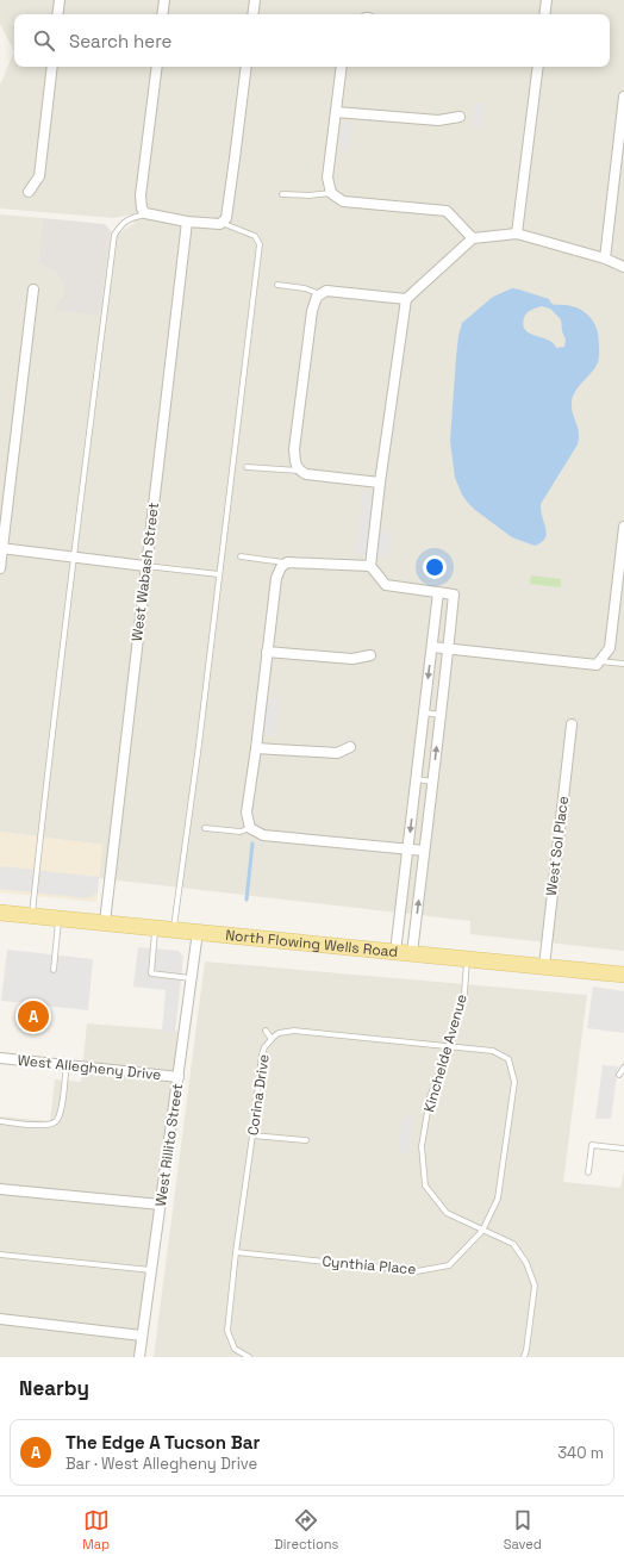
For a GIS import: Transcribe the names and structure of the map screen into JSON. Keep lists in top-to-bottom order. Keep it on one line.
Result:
{"streets":{"main road":["North Flowing Wells Road"],"street":["West Wabash Street","West Sol Place","West Allegheny Drive","West Rillito Street"],"lane":["Kinchelde Avenue","Corina Drive","Cynthia Place"]},"crossings":[["West Wabash Street","North Flowing Wells Road"],["West Sol Place","North Flowing Wells Road"],["North Flowing Wells Road","Kinchelde Avenue"],["North Flowing Wells Road","West Rillito Street"],["Kinchelde Avenue","Corina Drive"],["Kinchelde Avenue","Cynthia Place"],["West Allegheny Drive","West Rillito Street"],["Corina Drive","Cynthia Place"]],"page":{"search":"Search here","pins":"A","heading":"Nearby","list":[{"mark":"A","name":"The Edge A Tucson Bar","note":"Bar · West Allegheny Drive","value":"340 m"}],"nav":["Map","Directions","Saved"]}}
